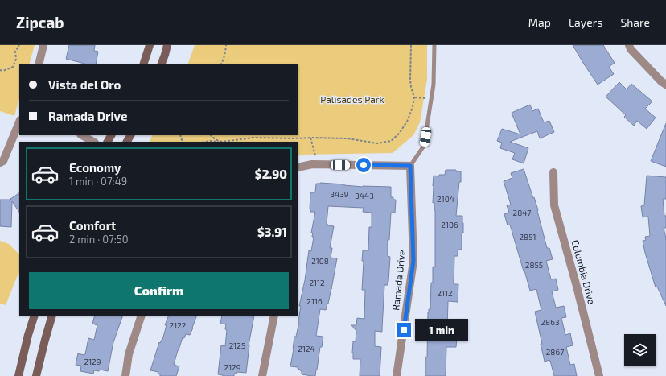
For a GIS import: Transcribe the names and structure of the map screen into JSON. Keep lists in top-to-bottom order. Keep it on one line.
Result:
{"streets":{"street":["Columbia Drive","Ramada Drive"]},"parks":["Palisades Park"],"house_numbers":["3439","3443","2104","2847","2106","2851","2108","2855","2112","2112","2116","2863","2122","2125","2124","2867","2129","2129"],"page":{"header":"Zipcab","nav":["Map","Layers","Share"],"banner":["Vista del Oro","Ramada Drive"],"list":[{"name":"Economy","note":"1 min · 07:49","value":"$2.90"},{"name":"Comfort","note":"2 min · 07:50","value":"$3.91"}],"buttons":"Confirm","bubble":"1 min"}}
